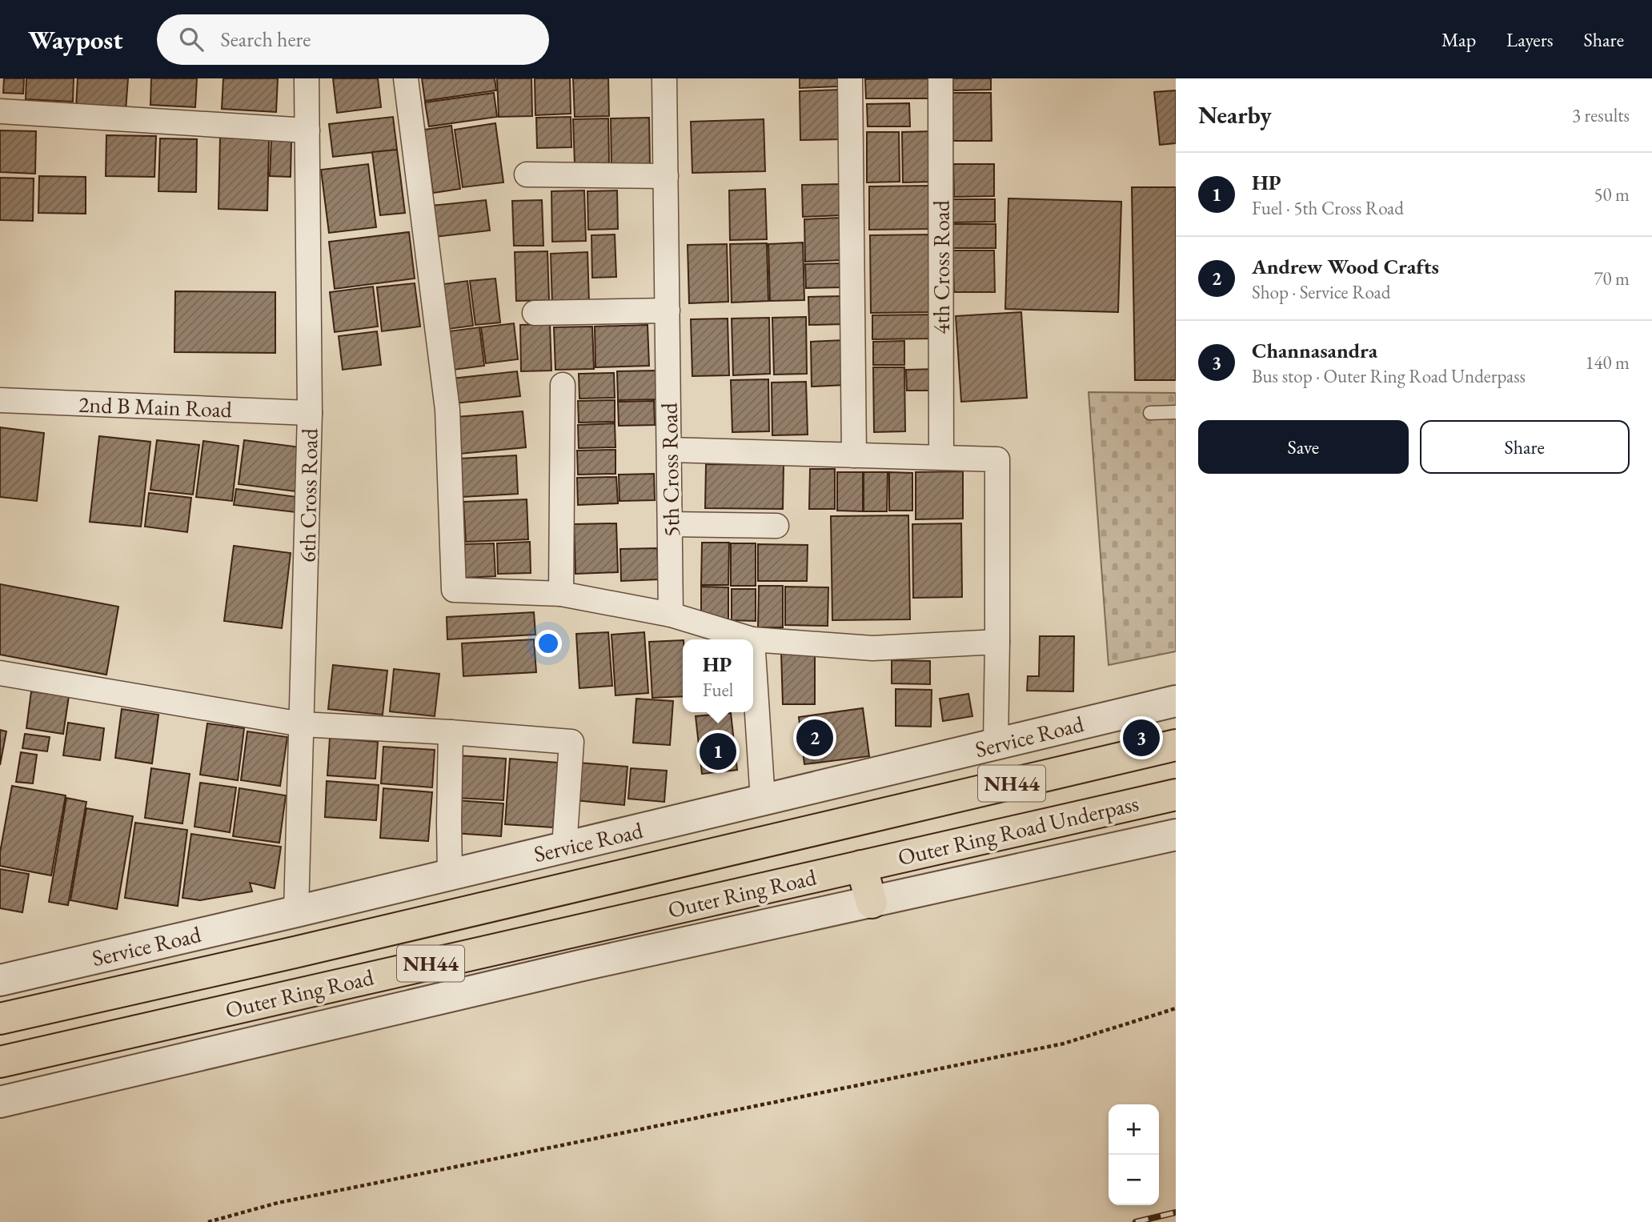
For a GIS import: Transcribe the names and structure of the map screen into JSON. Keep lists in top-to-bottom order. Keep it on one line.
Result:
{"streets":{"highway":["NH44","Outer Ring Road Underpass","Outer Ring Road"],"street":["4th Cross Road","2nd B Main Road","5th Cross Road","6th Cross Road","Service Road"]},"crossings":[["2nd B Main Road","6th Cross Road"],["6th Cross Road","Service Road"],["Outer Ring Road Underpass","Outer Ring Road"]],"page":{"header":"Waypost","search":"Search here","nav":["Map","Layers","Share"],"heading":["Nearby","3 results"],"list":[{"mark":"1","name":"HP","note":"Fuel · 5th Cross Road","value":"50 m"},{"mark":"2","name":"Andrew Wood Crafts","note":"Shop · Service Road","value":"70 m"},{"mark":"3","name":"Channasandra","note":"Bus stop · Outer Ring Road Underpass","value":"140 m"}],"buttons":["Save","Share"],"popup":["HP","Fuel"],"pins":["2","3","1"],"map_buttons":["+","−"]}}
